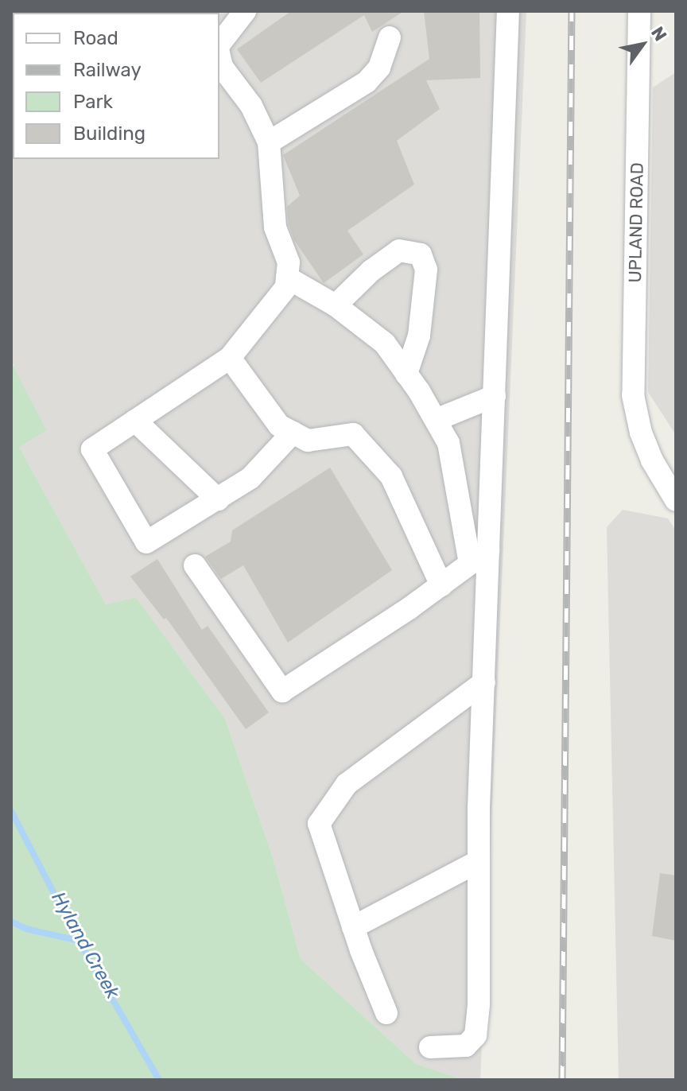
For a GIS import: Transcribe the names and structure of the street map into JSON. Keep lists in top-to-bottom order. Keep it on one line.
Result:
{"streets":{"street":["UPLAND ROAD"]},"water":["Hyland Creek"],"legend":["Road","Railway","Park","Building"],"north":"top right"}
